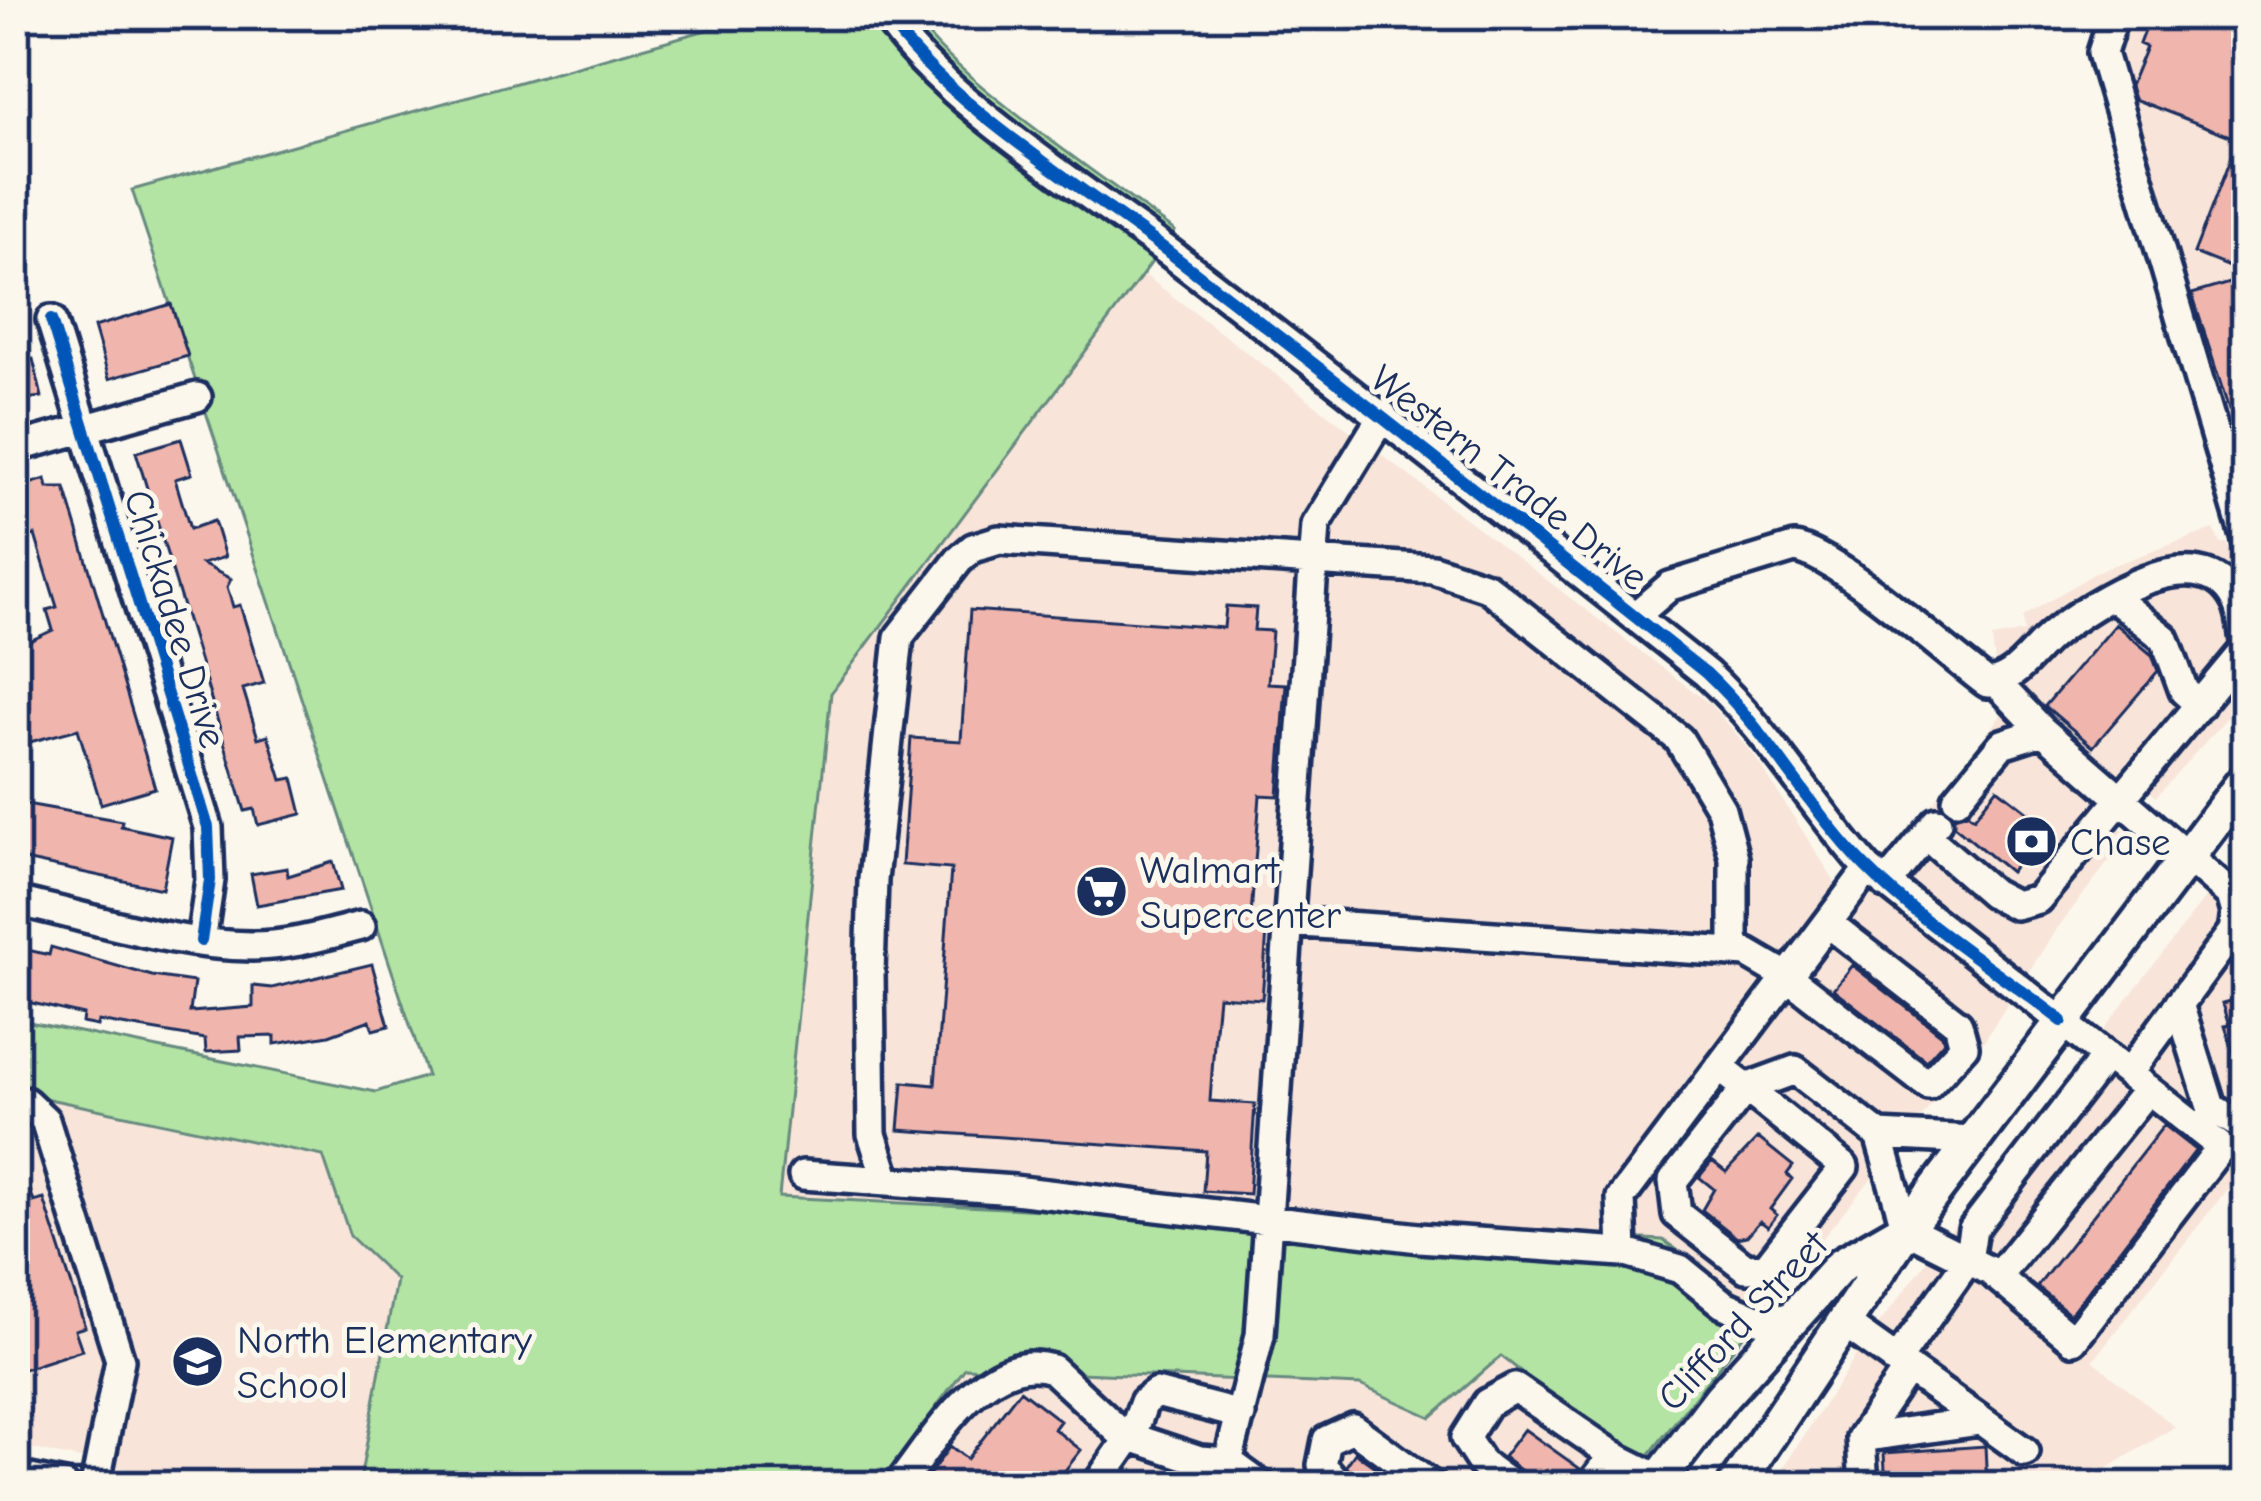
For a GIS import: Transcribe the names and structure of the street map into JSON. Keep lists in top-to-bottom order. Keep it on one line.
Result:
{"streets":{"main road":["Clifford Street"],"street":["Western Trade Drive","Chickadee Drive"]},"crossings":[["Western Trade Drive","Clifford Street"]],"places":{"bank":["Chase"],"supermarket":["Walmart Supercenter"],"school or university":["North Elementary School"]}}
